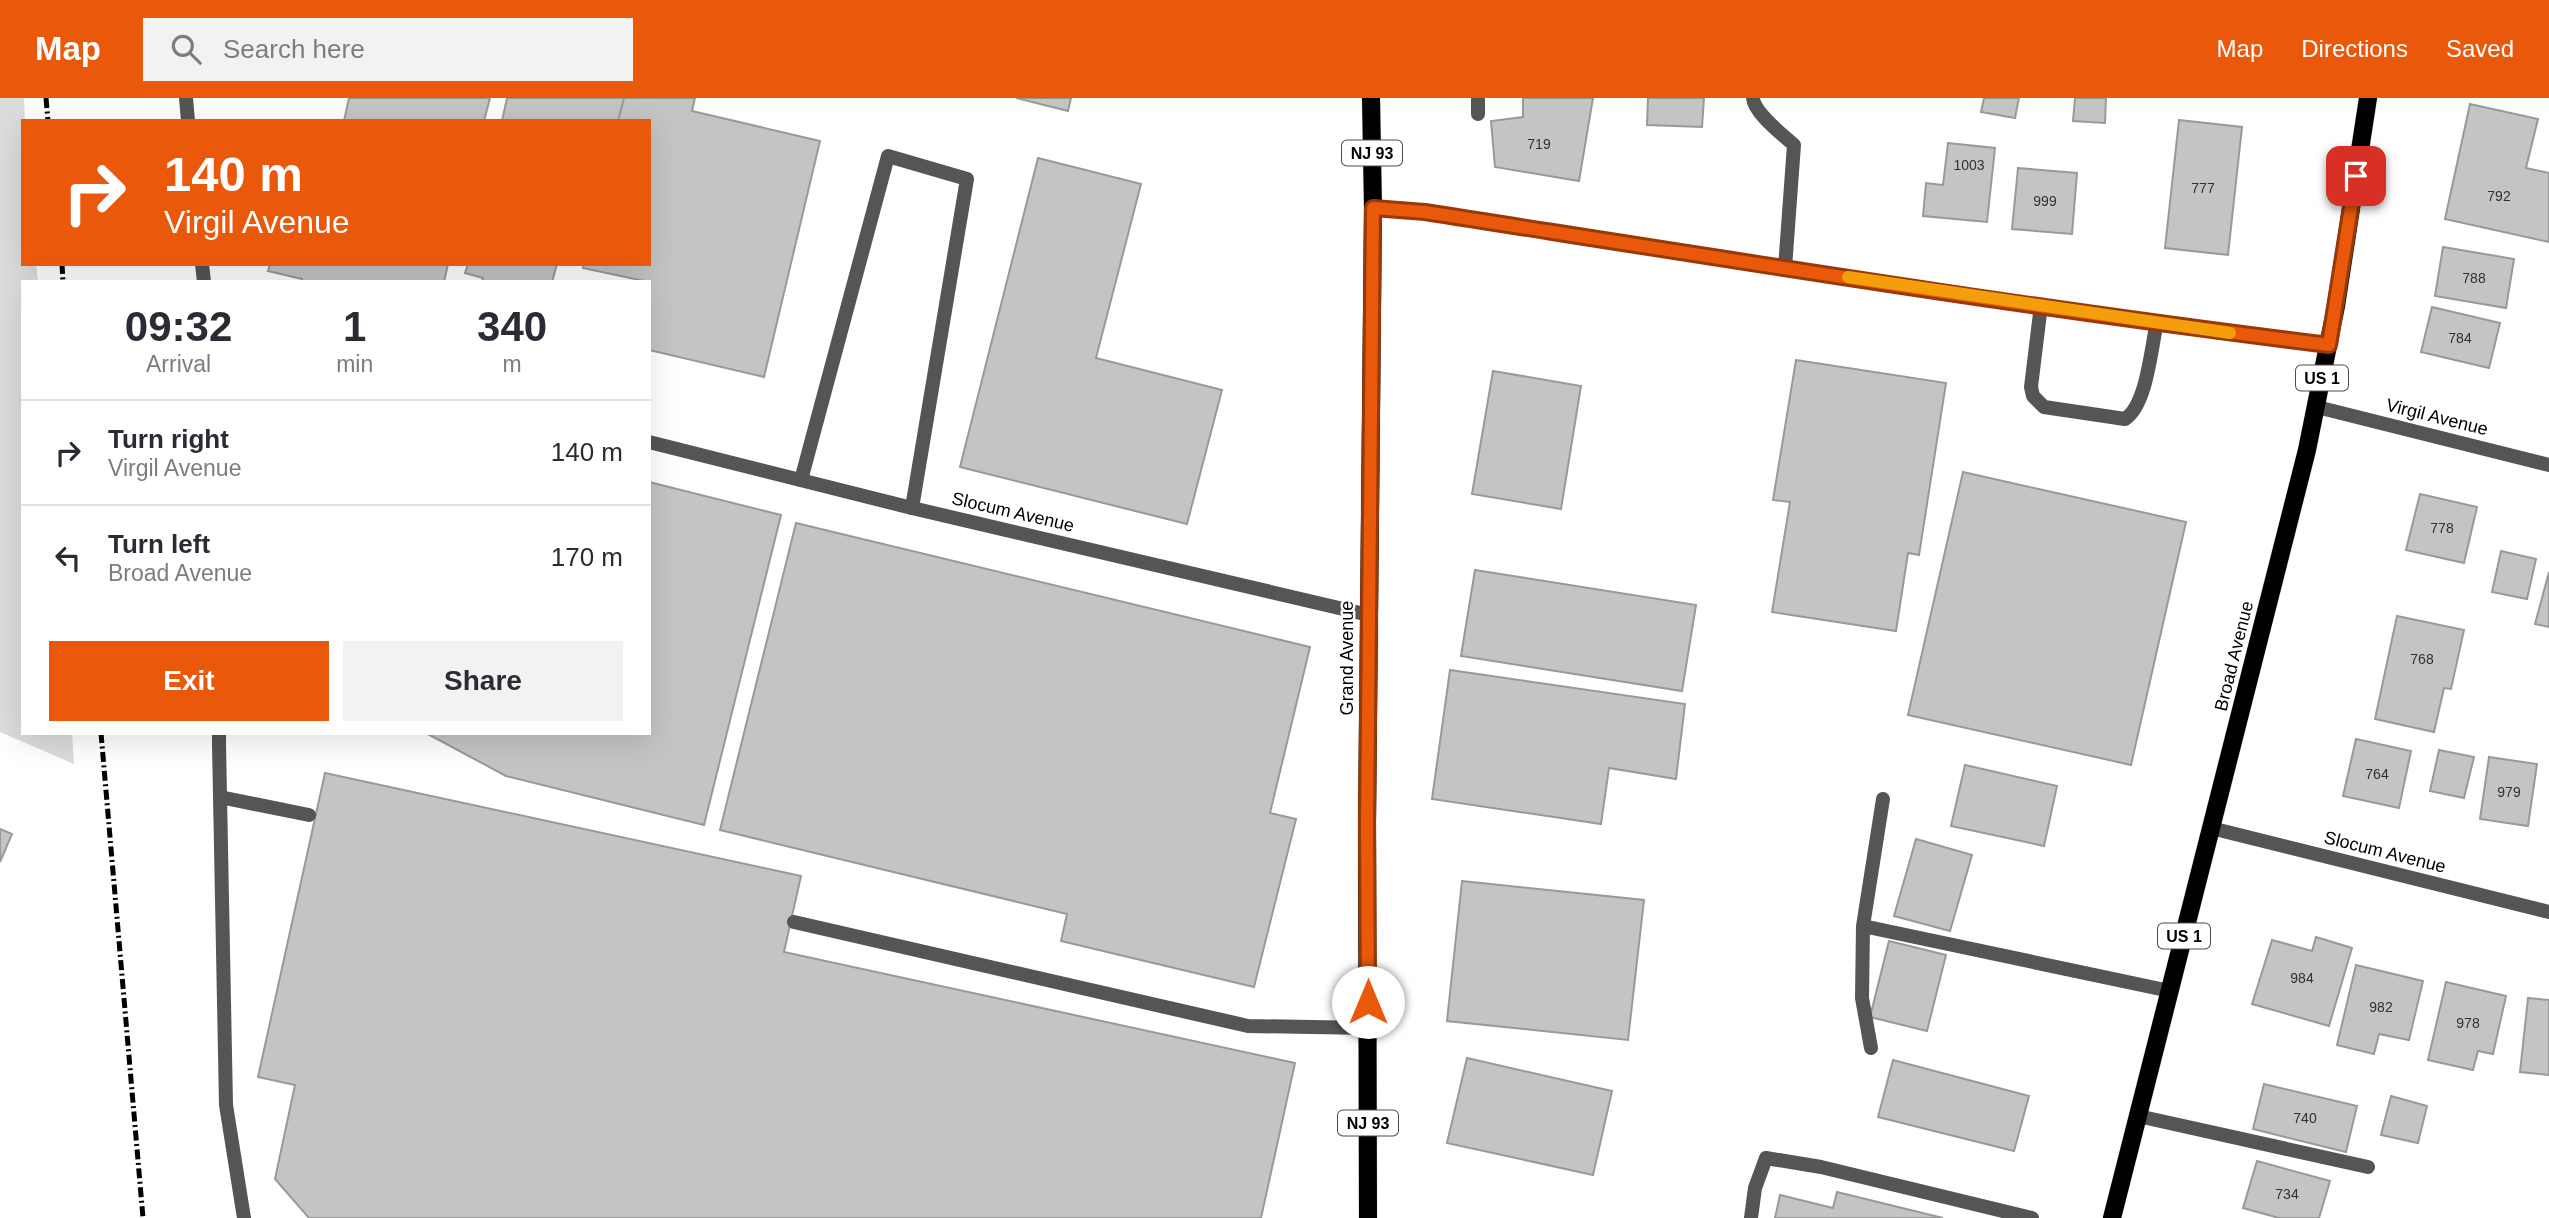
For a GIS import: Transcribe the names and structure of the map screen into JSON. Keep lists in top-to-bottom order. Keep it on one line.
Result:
{"streets":{"main road":["NJ 93","US 1","Broad Avenue","Grand Avenue"],"street":["Virgil Avenue","Slocum Avenue"]},"crossings":[["Virgil Avenue","Broad Avenue"],["Slocum Avenue","Broad Avenue"],["Slocum Avenue","Grand Avenue"]],"house_numbers":["719","1003","777","792","999","788","784","778","768","764","979","984","982","978","740","734"],"page":{"header":"Map","search":"Search here","nav":["Map","Directions","Saved"],"turn":["140 m","Virgil Avenue"],"eta":["09:32","Arrival","1","min","340","m"],"list":[{"name":"Turn right","note":"Virgil Avenue","value":"140 m"},{"name":"Turn left","note":"Broad Avenue","value":"170 m"}],"buttons":["Exit","Share"]}}
